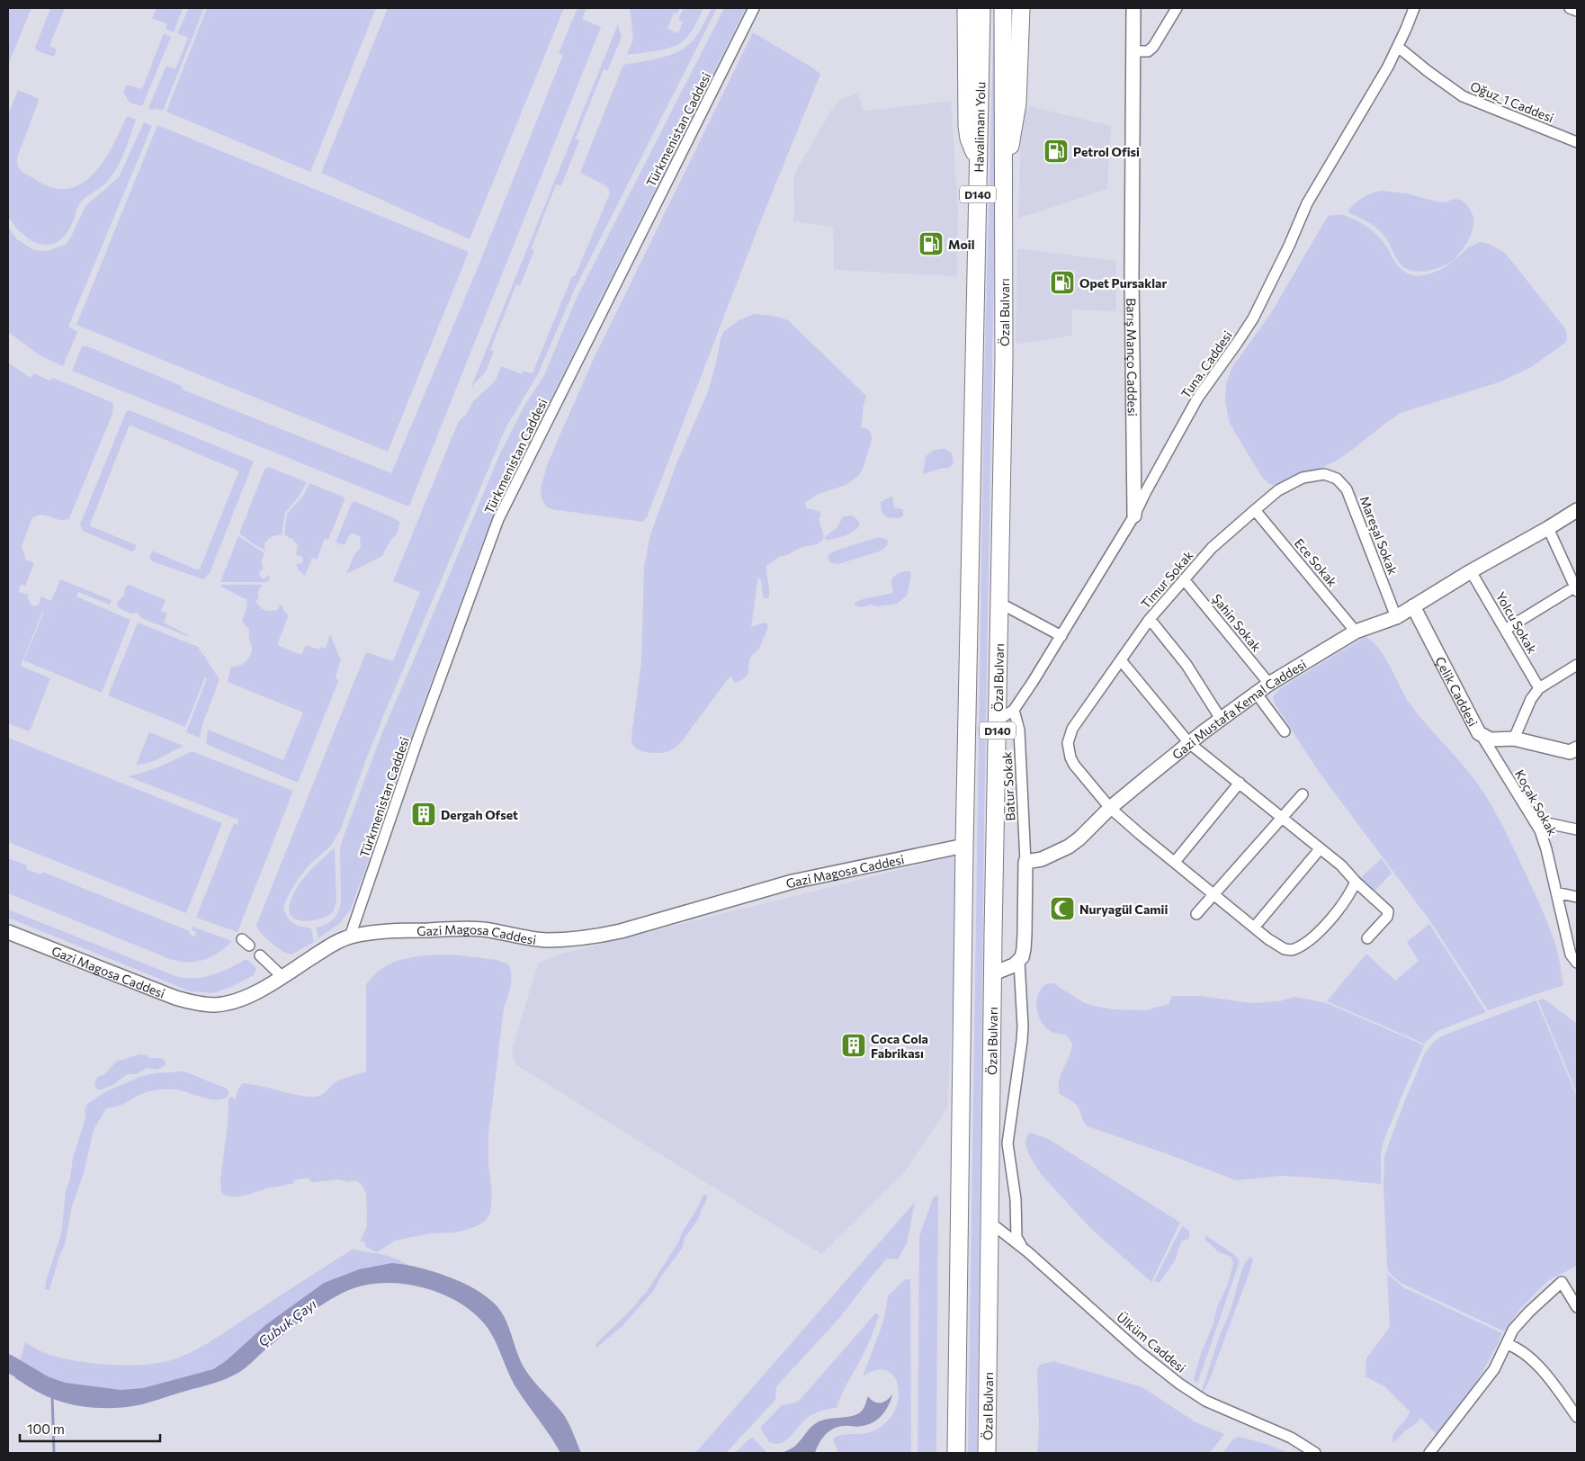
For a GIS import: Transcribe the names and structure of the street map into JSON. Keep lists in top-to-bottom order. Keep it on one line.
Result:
{"streets":{"highway":["Havalimanı Yolu","D140","Özal Bulvarı"],"street":["Oğuz_1 Caddesi","Türkmenistan Caddesi","Barış Manço Caddesi","Tuna. Caddesi","Mareşal Sokak","Ece Sokak","Timur Sokak","Şahin Sokak","Yolcu Sokak","Çelik Caddesi","Gazi Mustafa Kemal Caddesi","Batur Sokak","Koçak Sokak","Gazi Magosa Caddesi","Ülküm Caddesi"]},"crossings":[["Oğuz_1 Caddesi","Tuna. Caddesi"],["Havalimanı Yolu","D140"],["Havalimanı Yolu","Gazi Magosa Caddesi"],["Türkmenistan Caddesi","Gazi Magosa Caddesi"],["D140","Gazi Magosa Caddesi"],["Özal Bulvarı","Tuna. Caddesi"],["Özal Bulvarı","Ülküm Caddesi"],["Barış Manço Caddesi","Tuna. Caddesi"],["Tuna. Caddesi","Batur Sokak"],["Mareşal Sokak","Timur Sokak"],["Mareşal Sokak","Gazi Mustafa Kemal Caddesi"],["Ece Sokak","Timur Sokak"],["Ece Sokak","Gazi Mustafa Kemal Caddesi"],["Timur Sokak","Şahin Sokak"],["Timur Sokak","Gazi Mustafa Kemal Caddesi"],["Şahin Sokak","Gazi Mustafa Kemal Caddesi"],["Yolcu Sokak","Gazi Mustafa Kemal Caddesi"],["Çelik Caddesi","Gazi Mustafa Kemal Caddesi"],["Çelik Caddesi","Koçak Sokak"],["Gazi Mustafa Kemal Caddesi","Batur Sokak"]],"water":["Çubuk Çayı"],"places":{"fuel station":["Petrol Ofisi","Moil","Opet Pursaklar"],"building":["Dergah Ofset","Coca Cola Fabrikası"],"mosque":["Nuryagül Camii"]},"scale_bar":"100 m"}
